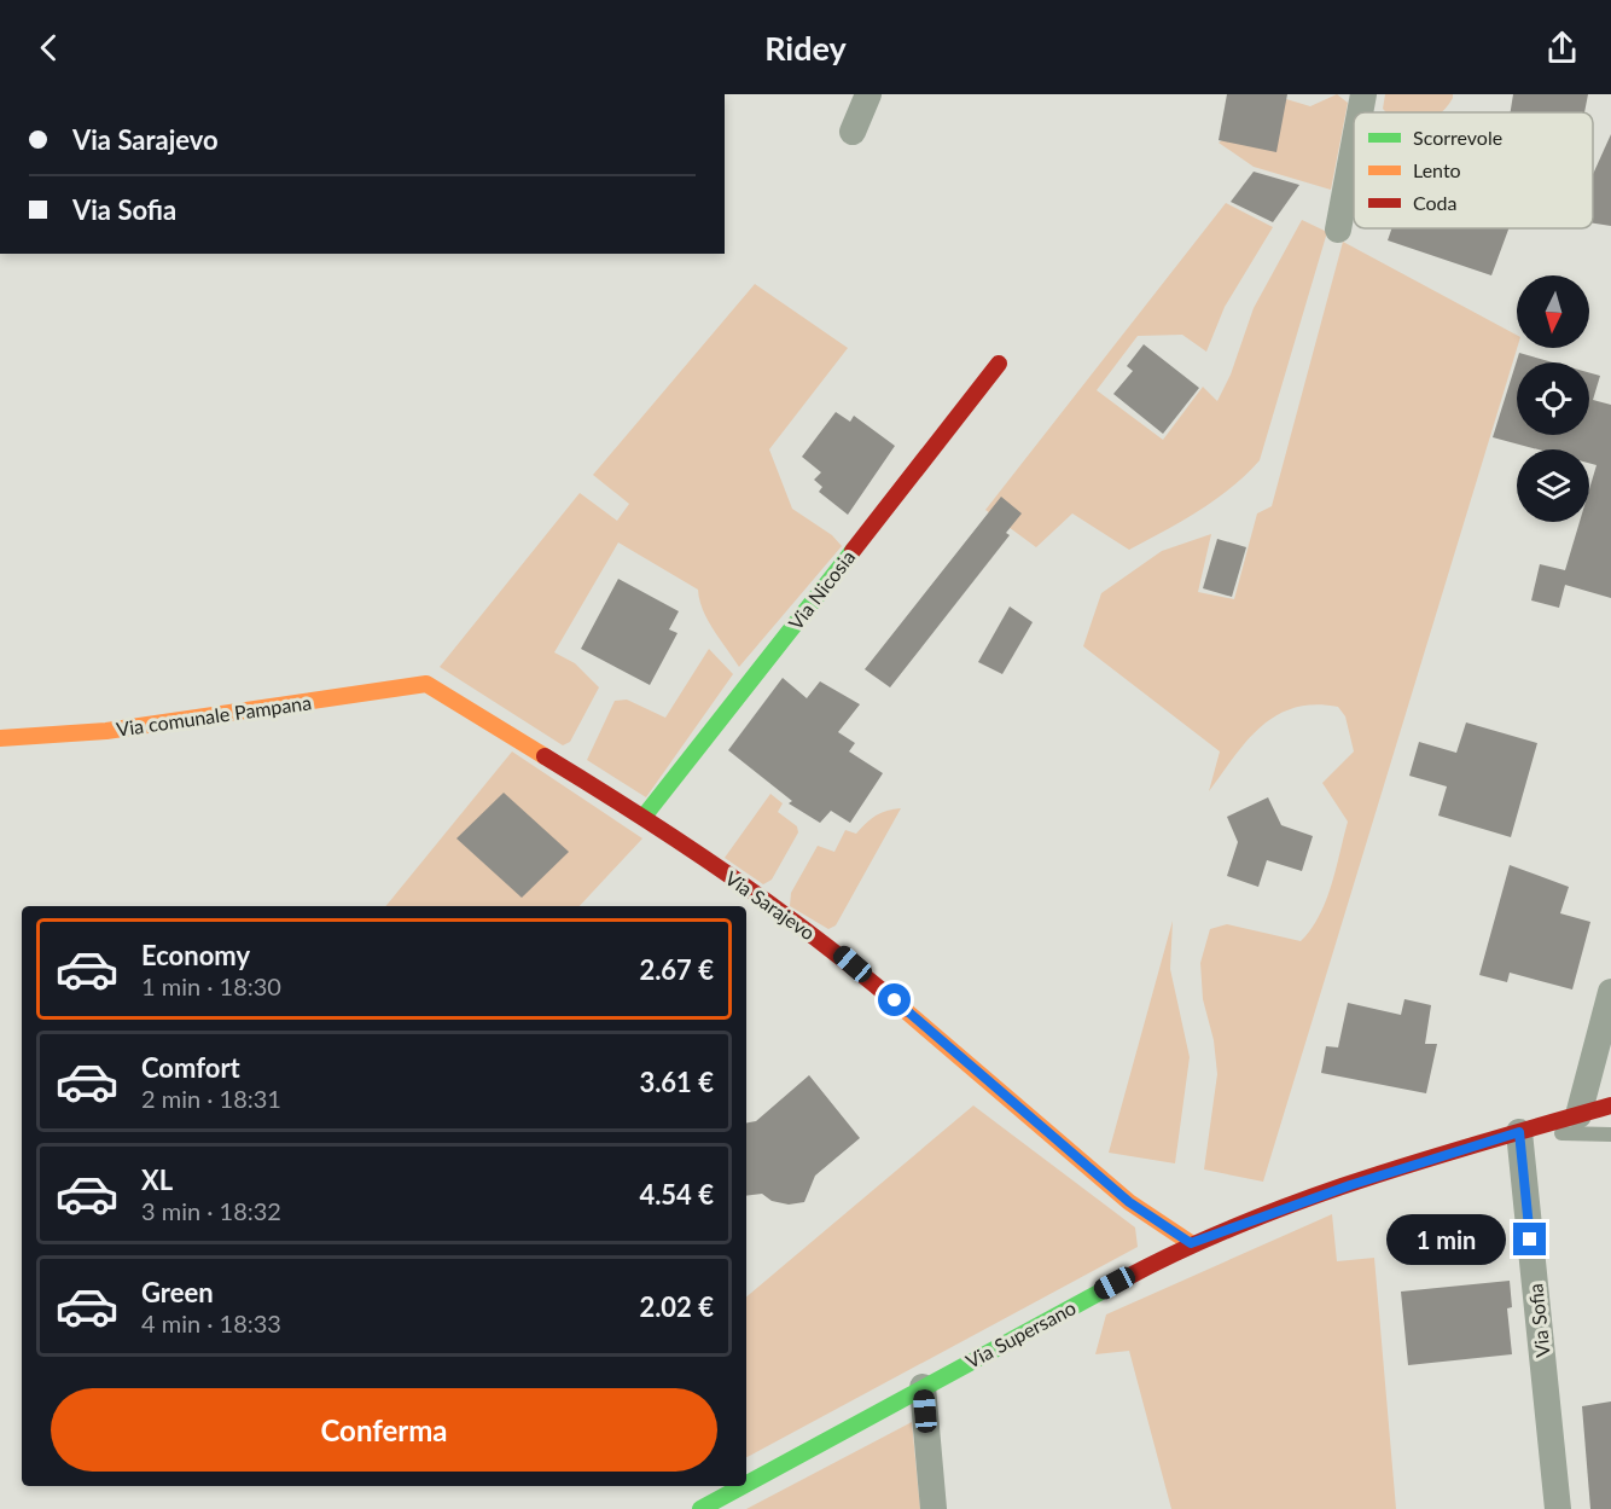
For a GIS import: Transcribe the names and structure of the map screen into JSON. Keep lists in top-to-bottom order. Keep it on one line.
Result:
{"streets":{"street":["Via Nicosia","Via comunale Pampana","Via Sarajevo","Via Sofia","Via Supersano"]},"crossings":[["Via Nicosia","Via Sarajevo"],["Via comunale Pampana","Via Sarajevo"],["Via Sarajevo","Via Supersano"],["Via Sofia","Via Supersano"]],"legend":["Scorrevole","Lento","Coda"],"north":"bottom","page":{"header":"Ridey","banner":["Via Sarajevo","Via Sofia"],"list":[{"name":"Economy","note":"1 min · 18:30","value":"2.67 €"},{"name":"Comfort","note":"2 min · 18:31","value":"3.61 €"},{"name":"XL","note":"3 min · 18:32","value":"4.54 €"},{"name":"Green","note":"4 min · 18:33","value":"2.02 €"}],"bubble":"1 min","buttons":"Conferma"}}
